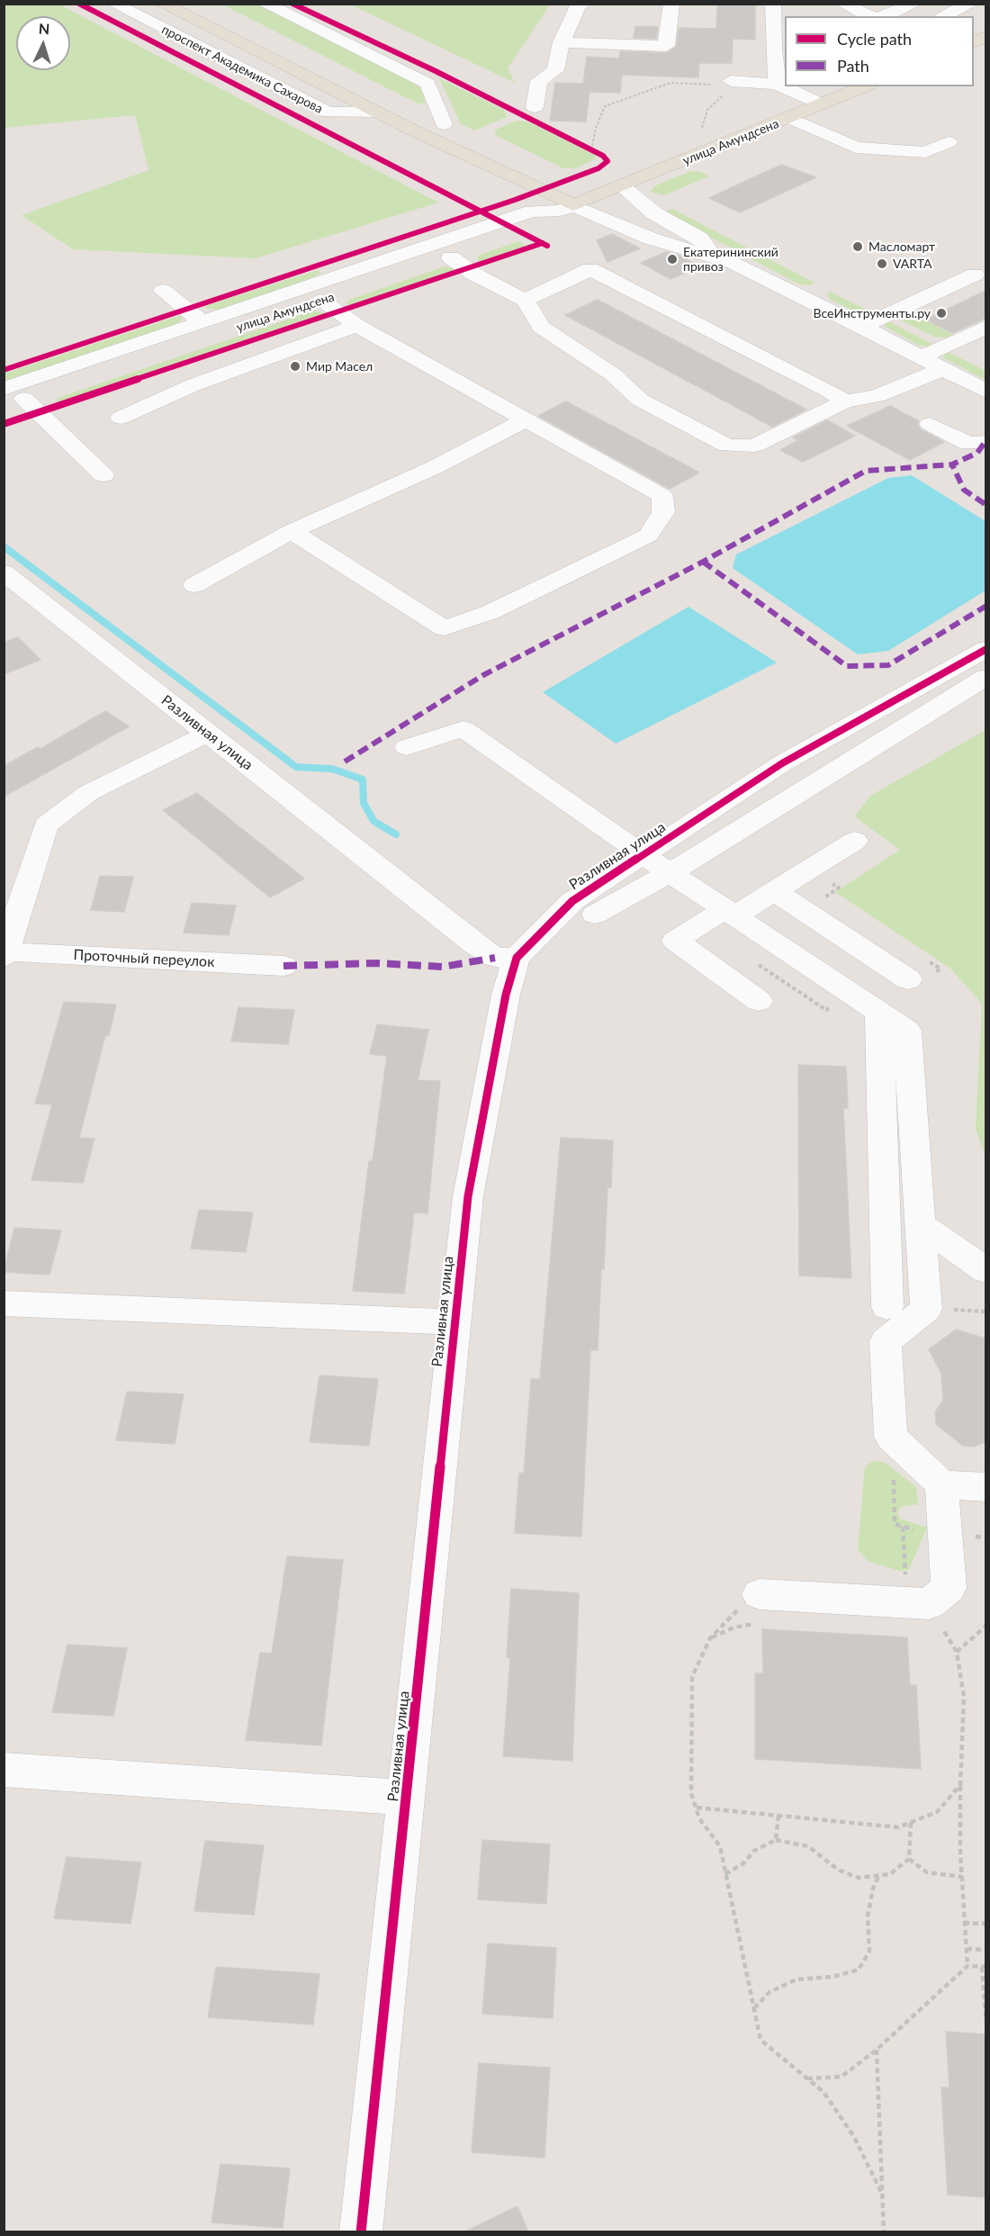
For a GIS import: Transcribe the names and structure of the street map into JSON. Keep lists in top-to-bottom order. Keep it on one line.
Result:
{"streets":{"main road":["проспект Академика Сахарова","улица Амундсена"],"street":["Разливная улица","Проточный переулок"]},"crossings":[["проспект Академика Сахарова","улица Амундсена"]],"places":["Масломарт","Екатерининский привоз","VARTA","ВсеИнструменты.ру","Мир Масел"],"legend":["Cycle path","Path"],"north":"top"}
